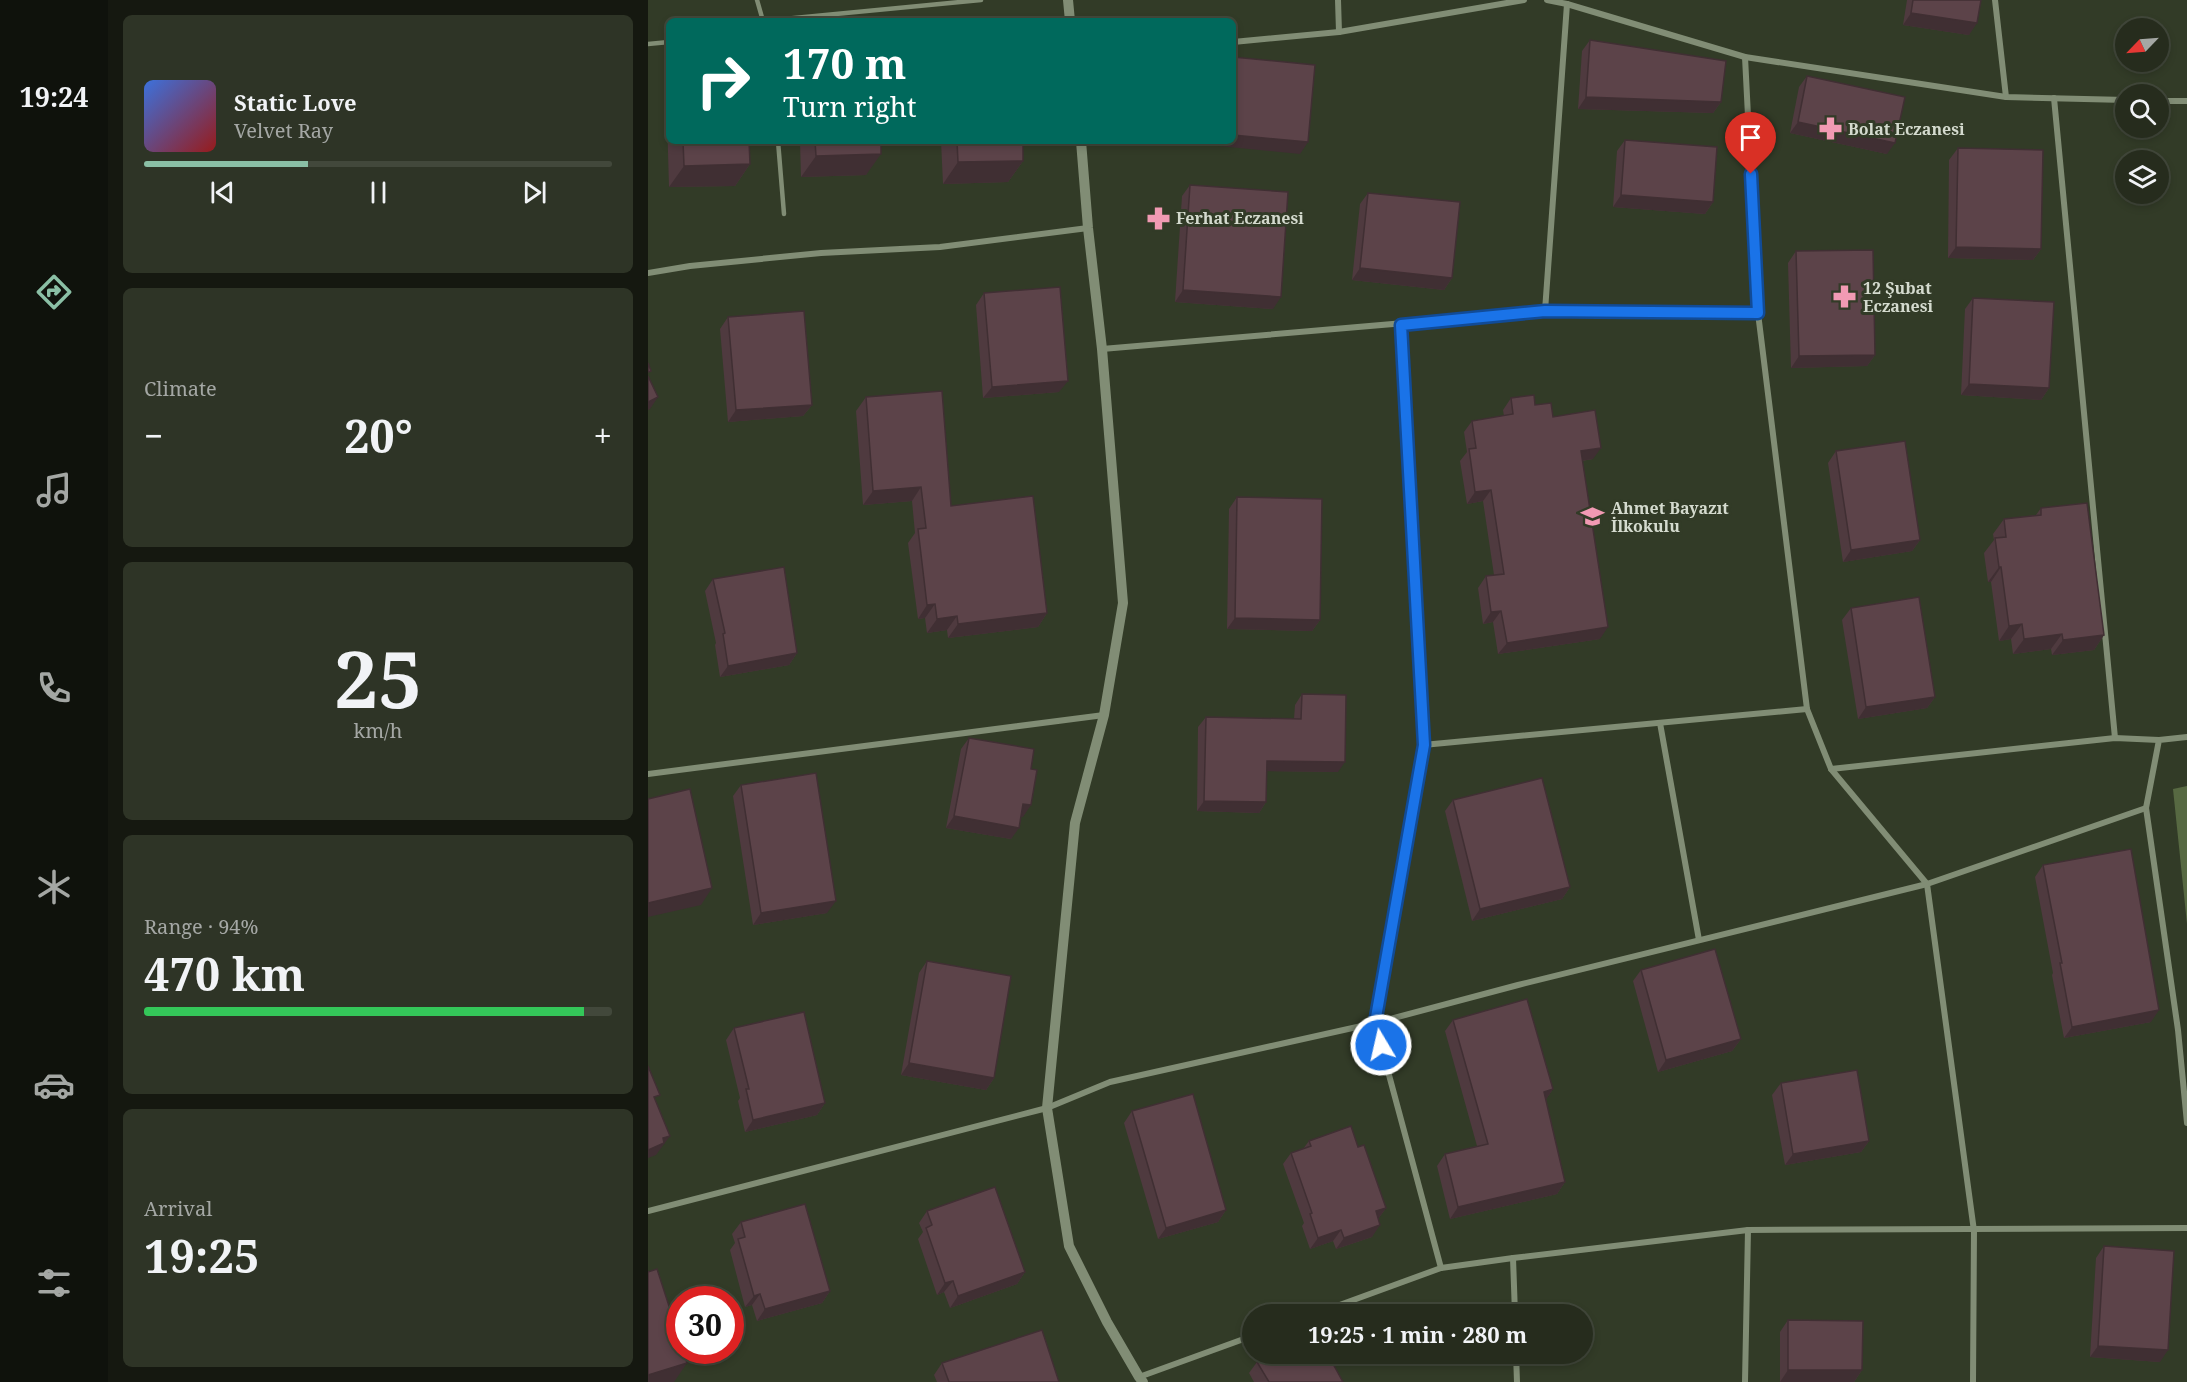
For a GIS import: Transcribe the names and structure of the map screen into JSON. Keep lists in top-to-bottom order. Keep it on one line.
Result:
{"places":{"pharmacy":["Bolat Eczanesi","Ferhat Eczanesi","12 Şubat Eczanesi"],"school or university":["Ahmet Bayazıt İlkokulu"]},"north":"bottom left","page":{"tabs":"19:24","turn":["170 m","Turn right"],"song":["Static Love","Velvet Ray"],"tile":["Climate",["25","km/h"],["Range · 94%","470 km"],["Arrival","19:25"]],"heat":["−","20°","+"],"limit":"30","trip":"19:25 · 1 min · 280 m"}}
